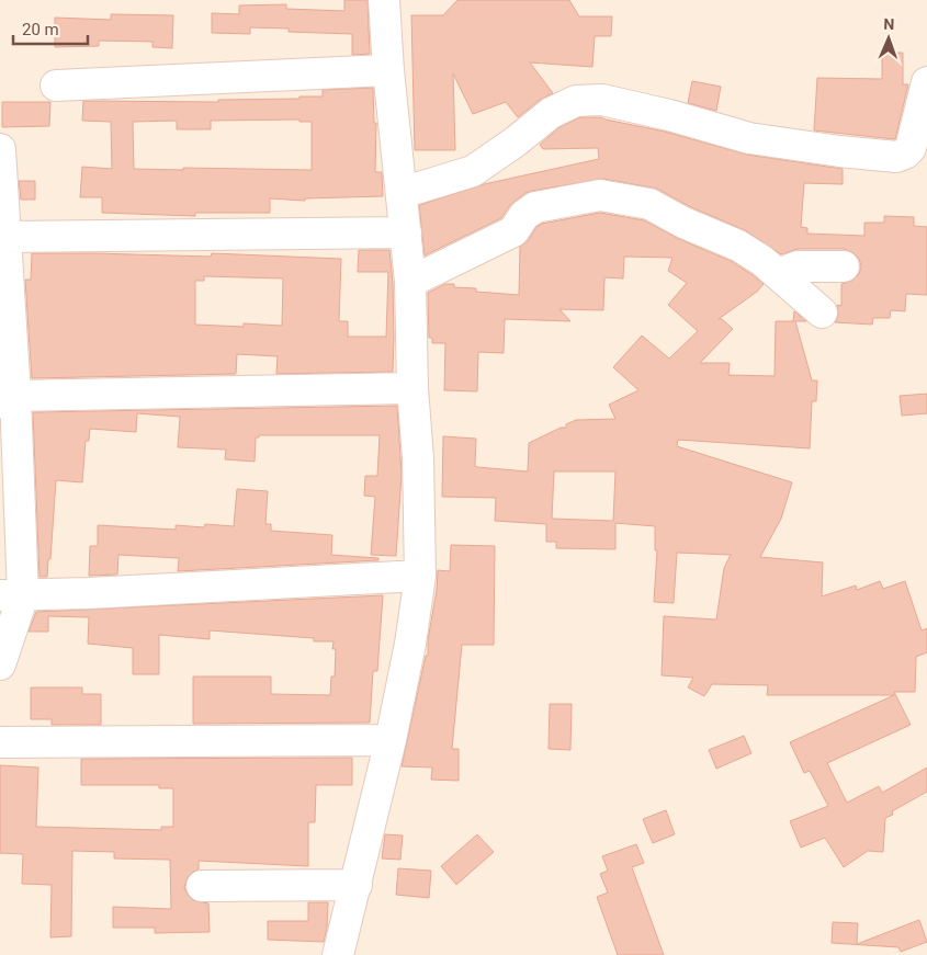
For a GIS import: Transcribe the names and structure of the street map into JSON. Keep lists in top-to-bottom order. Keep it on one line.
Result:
{"scale_bar":"20 m","north":"top"}
